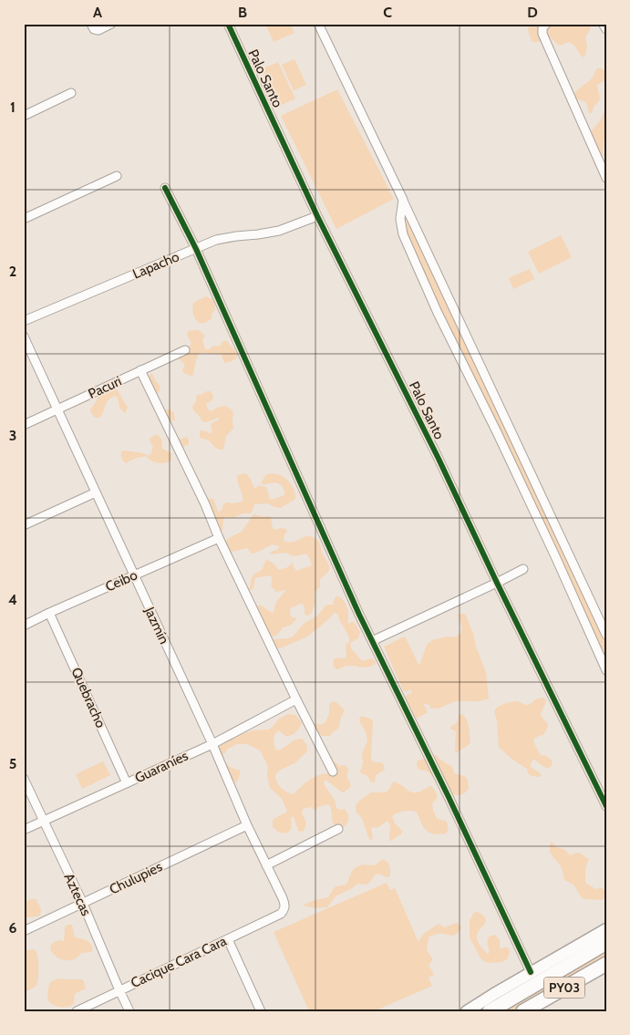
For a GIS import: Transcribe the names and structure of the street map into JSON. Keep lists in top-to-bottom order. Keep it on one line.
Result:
{"streets":{"highway":["PY03"],"street":["Palo Santo","Lapacho","Pacuri","Ceibo","Jazmín","Quebracho","Guaraníes","Chulupies","Aztecas","Cacique Cara Cara"]},"crossings":[["Palo Santo","Lapacho"],["Pacuri","Jazmín"],["Ceibo","Jazmín"],["Ceibo","Quebracho"],["Jazmín","Guaraníes"],["Jazmín","Chulupies"],["Jazmín","Cacique Cara Cara"],["Quebracho","Guaraníes"],["Guaraníes","Aztecas"],["Chulupies","Aztecas"],["Aztecas","Cacique Cara Cara"]],"grid":{"columns":["A","B","C","D"],"rows":["1","2","3","4","5","6"]}}
